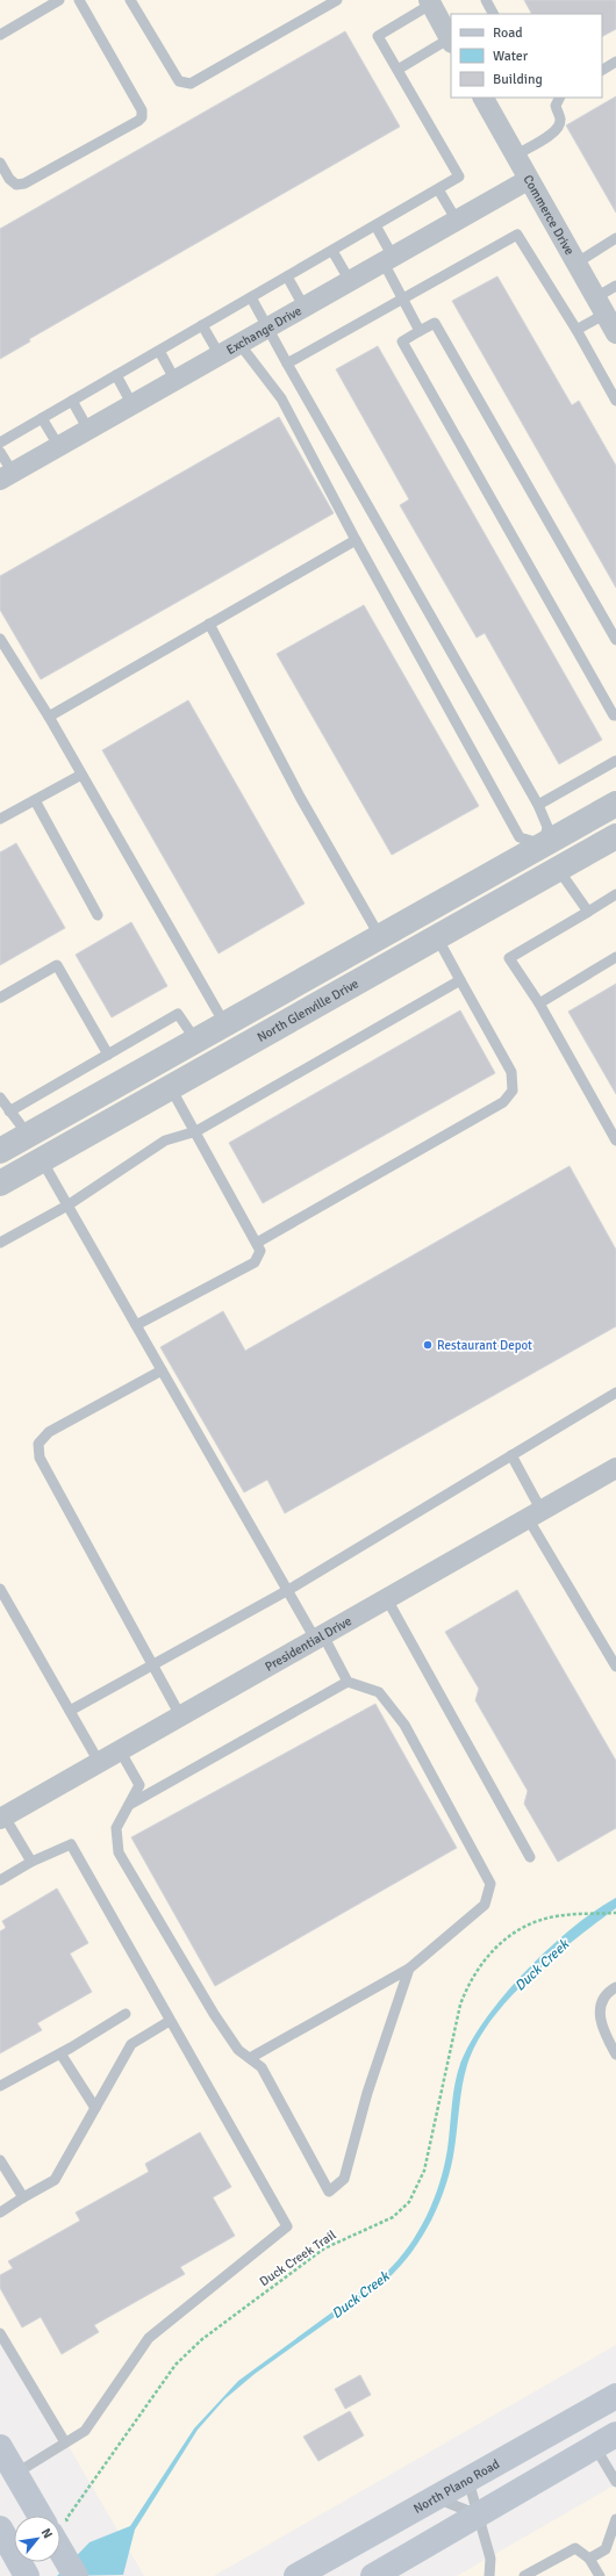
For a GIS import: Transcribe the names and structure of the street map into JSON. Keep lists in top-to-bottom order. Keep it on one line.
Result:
{"streets":{"main road":["North Plano Road"],"street":["Commerce Drive","Exchange Drive","North Glenville Drive","Presidential Drive"],"path":["Duck Creek Trail"]},"crossings":[["Commerce Drive","Exchange Drive"]],"water":["Duck Creek"],"places":["Restaurant Depot"],"legend":["Road","Water","Building"],"north":"top right"}
